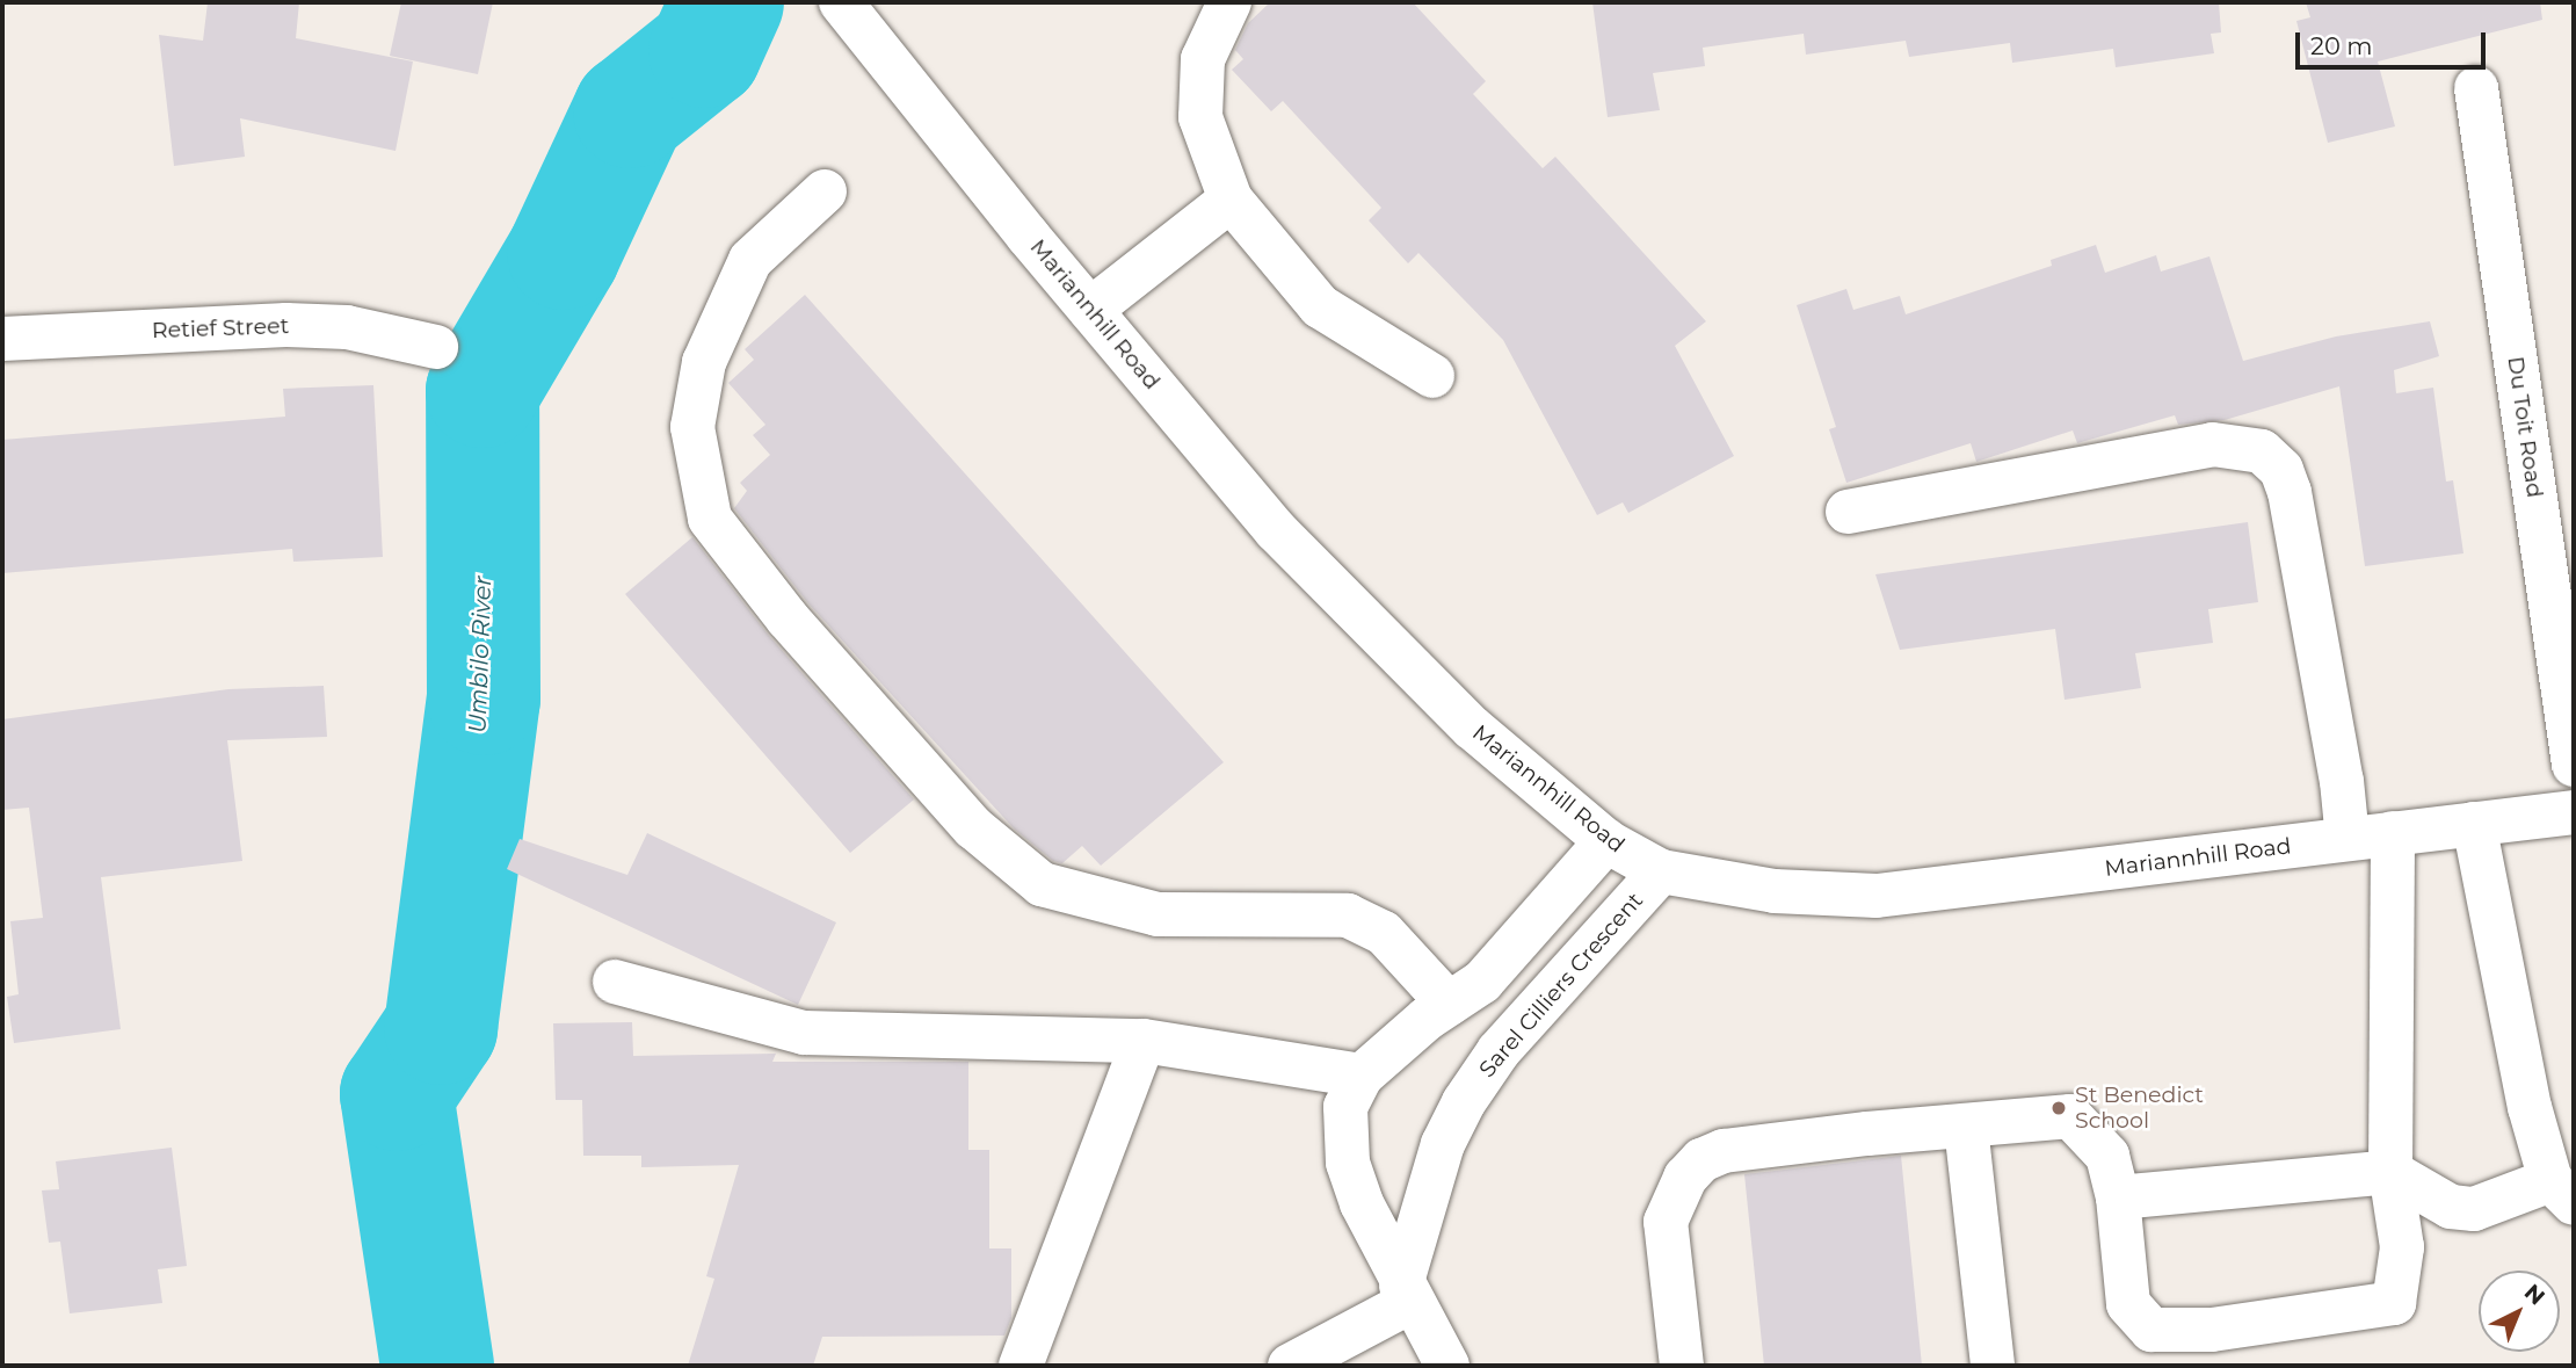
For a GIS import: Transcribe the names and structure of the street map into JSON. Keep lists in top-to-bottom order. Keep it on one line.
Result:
{"streets":{"street":["Mariannhill Road","Retief Street","Du Toit Road","Sarel Cilliers Crescent"]},"crossings":[["Mariannhill Road","Sarel Cilliers Crescent"]],"water":["Umbilo River"],"places":["St Benedict School"],"scale_bar":"20 m","north":"top right"}
